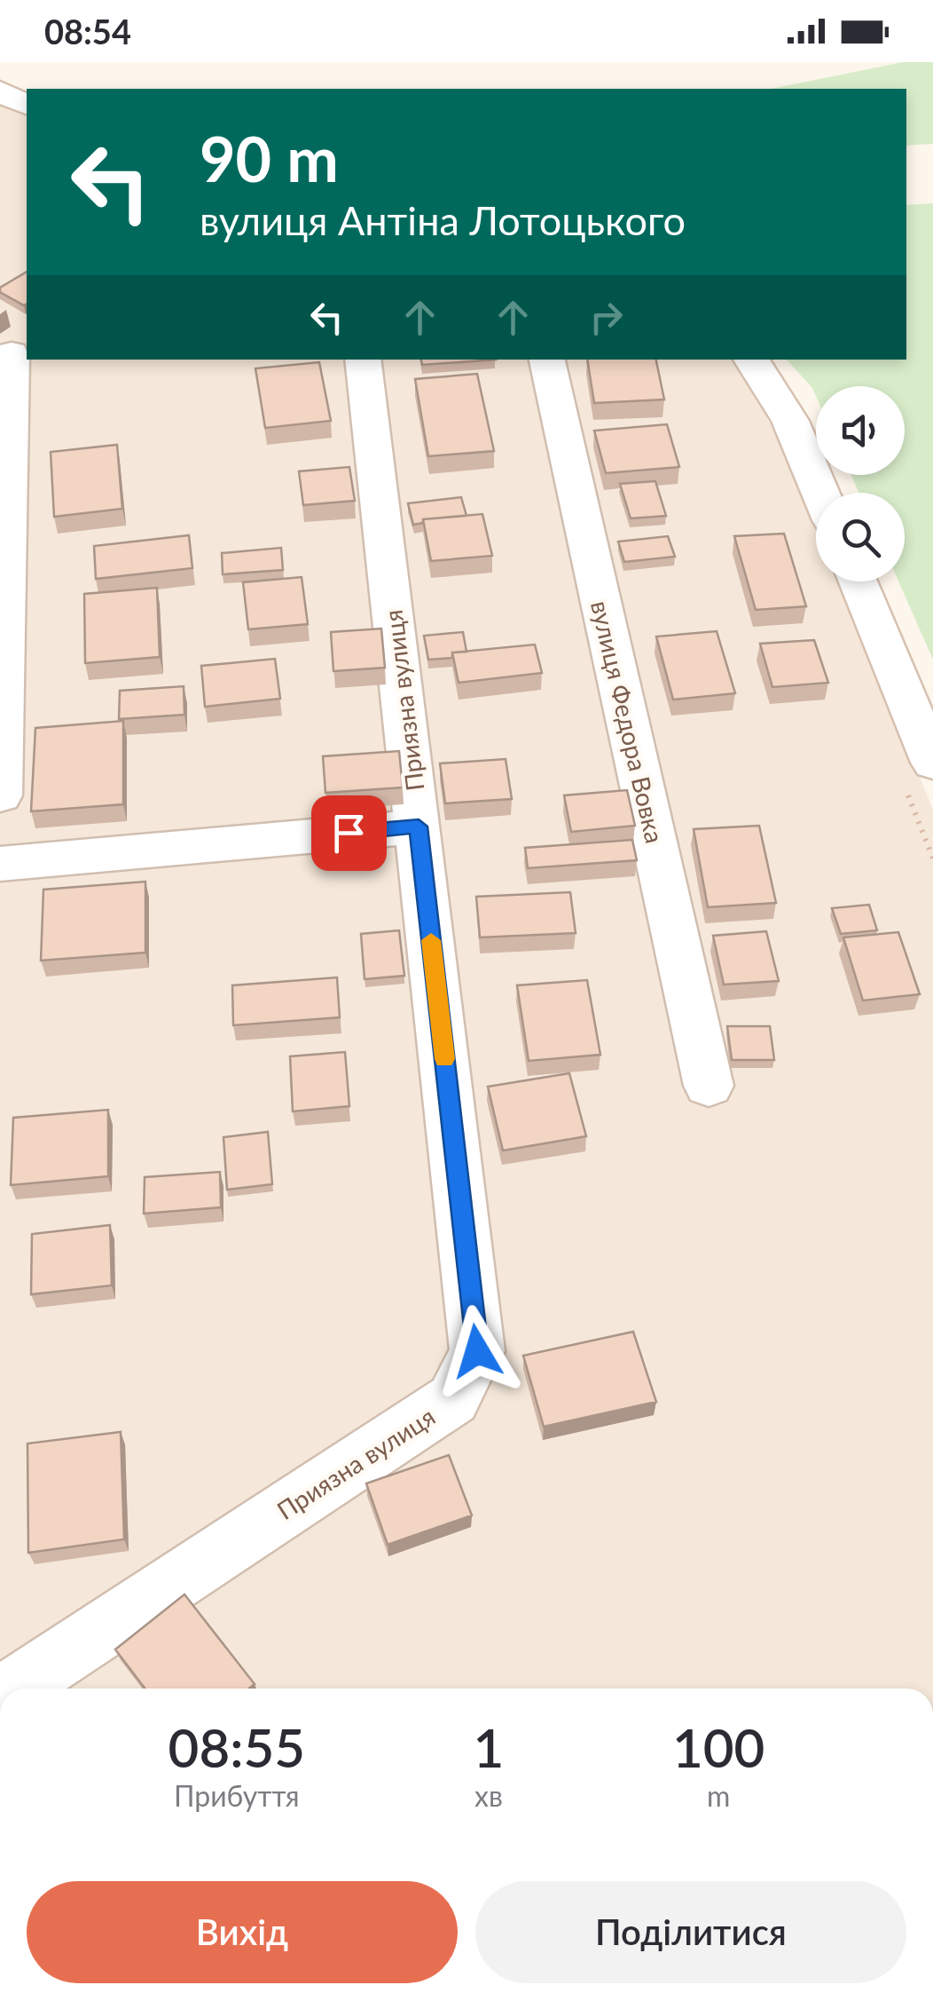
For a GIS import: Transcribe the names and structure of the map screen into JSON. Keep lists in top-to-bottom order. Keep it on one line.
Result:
{"streets":{"street":["Приязна вулиця","вулиця Федора Вовка"]},"page":{"status":"08:54","turn":["90 m","вулиця Антіна Лотоцького"],"eta":["08:55","Прибуття","1","хв","100","m"],"buttons":["Вихід","Поділитися"]}}
